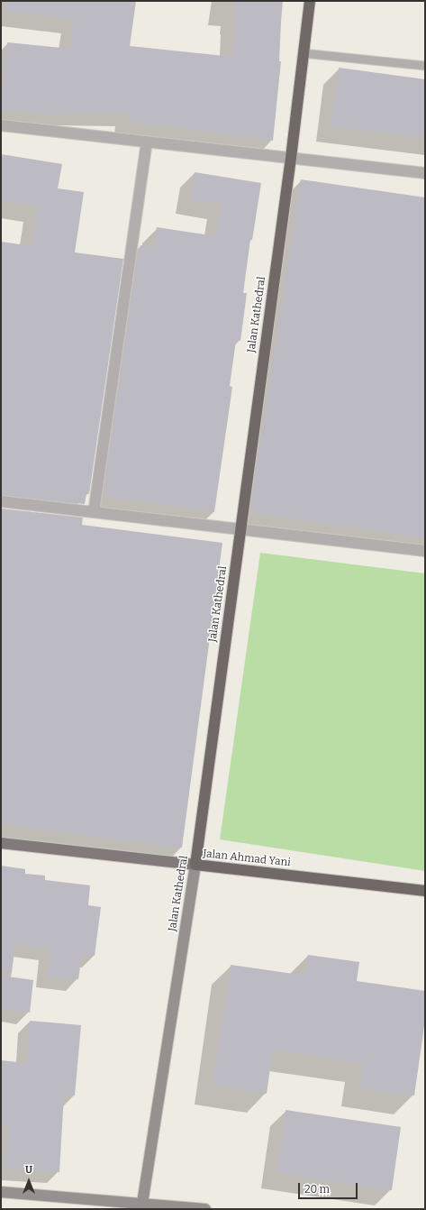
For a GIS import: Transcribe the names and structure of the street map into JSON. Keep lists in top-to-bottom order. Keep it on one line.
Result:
{"streets":{"highway":["Jalan Kathedral","Jalan Ahmad Yani"]},"crossings":[["Jalan Kathedral","Jalan Ahmad Yani"]],"scale_bar":"20 m","north":"top"}
